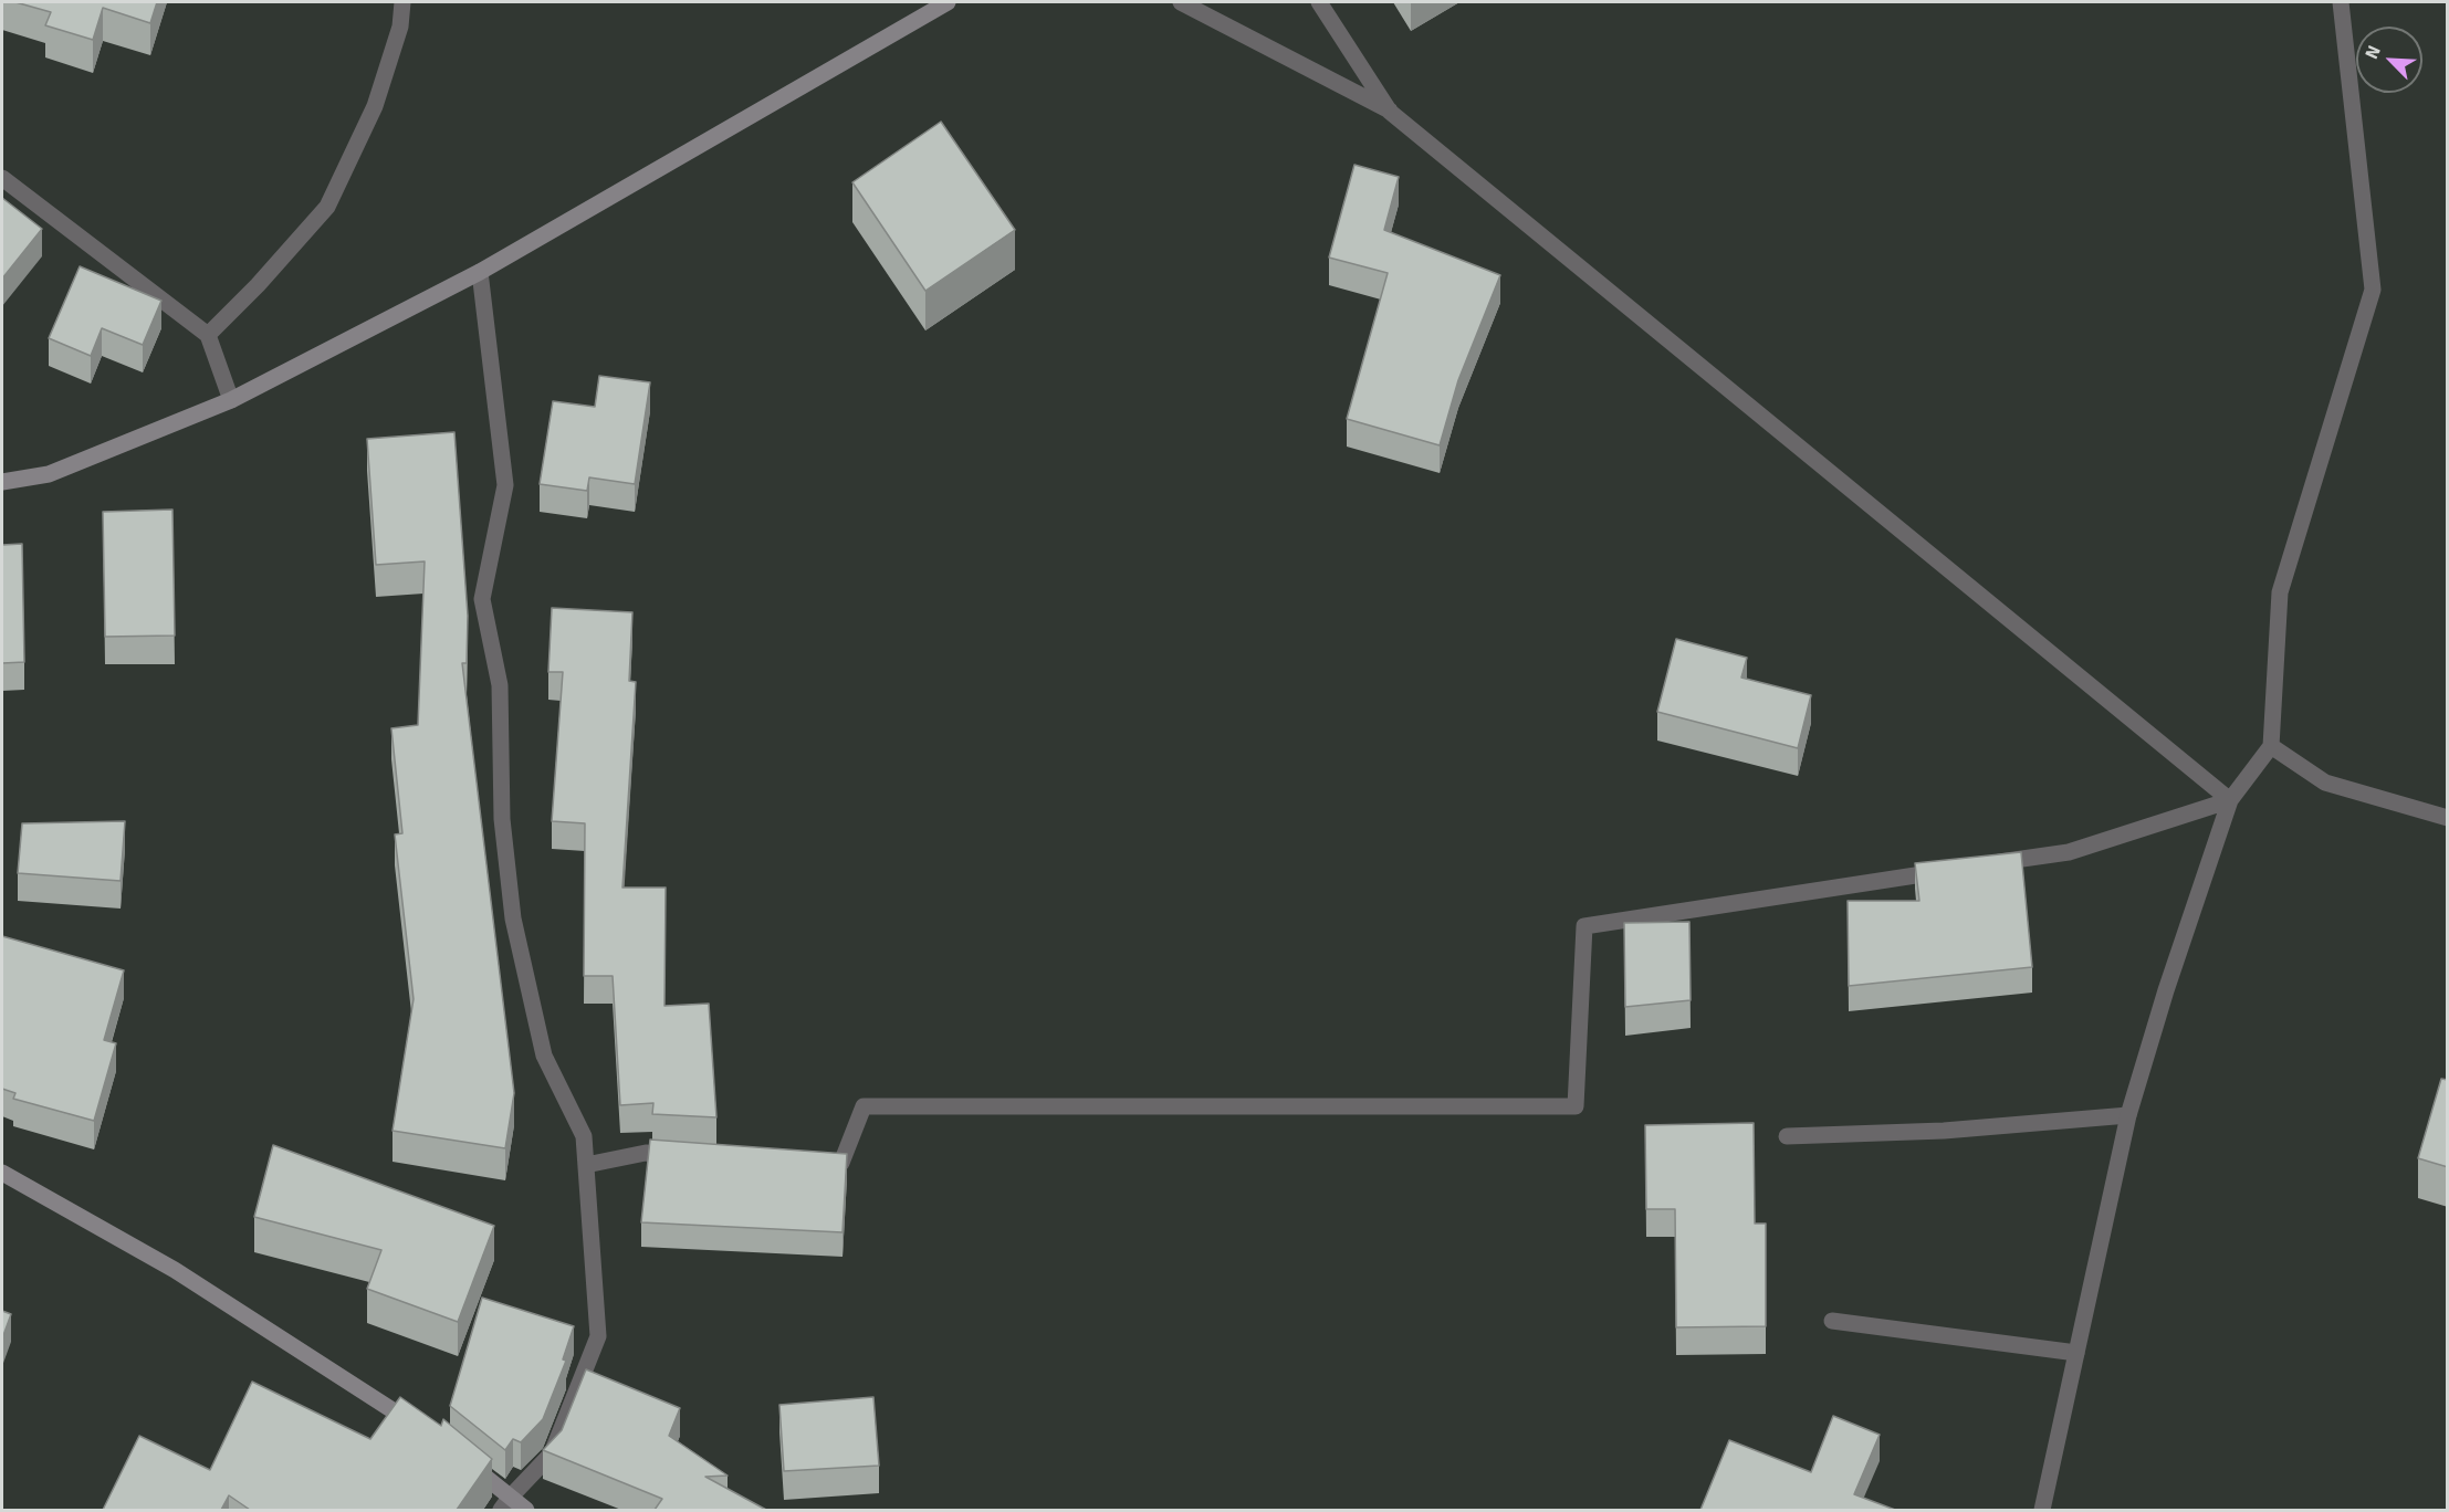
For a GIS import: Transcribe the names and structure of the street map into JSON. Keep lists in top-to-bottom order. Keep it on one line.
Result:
{"north":"top left"}
